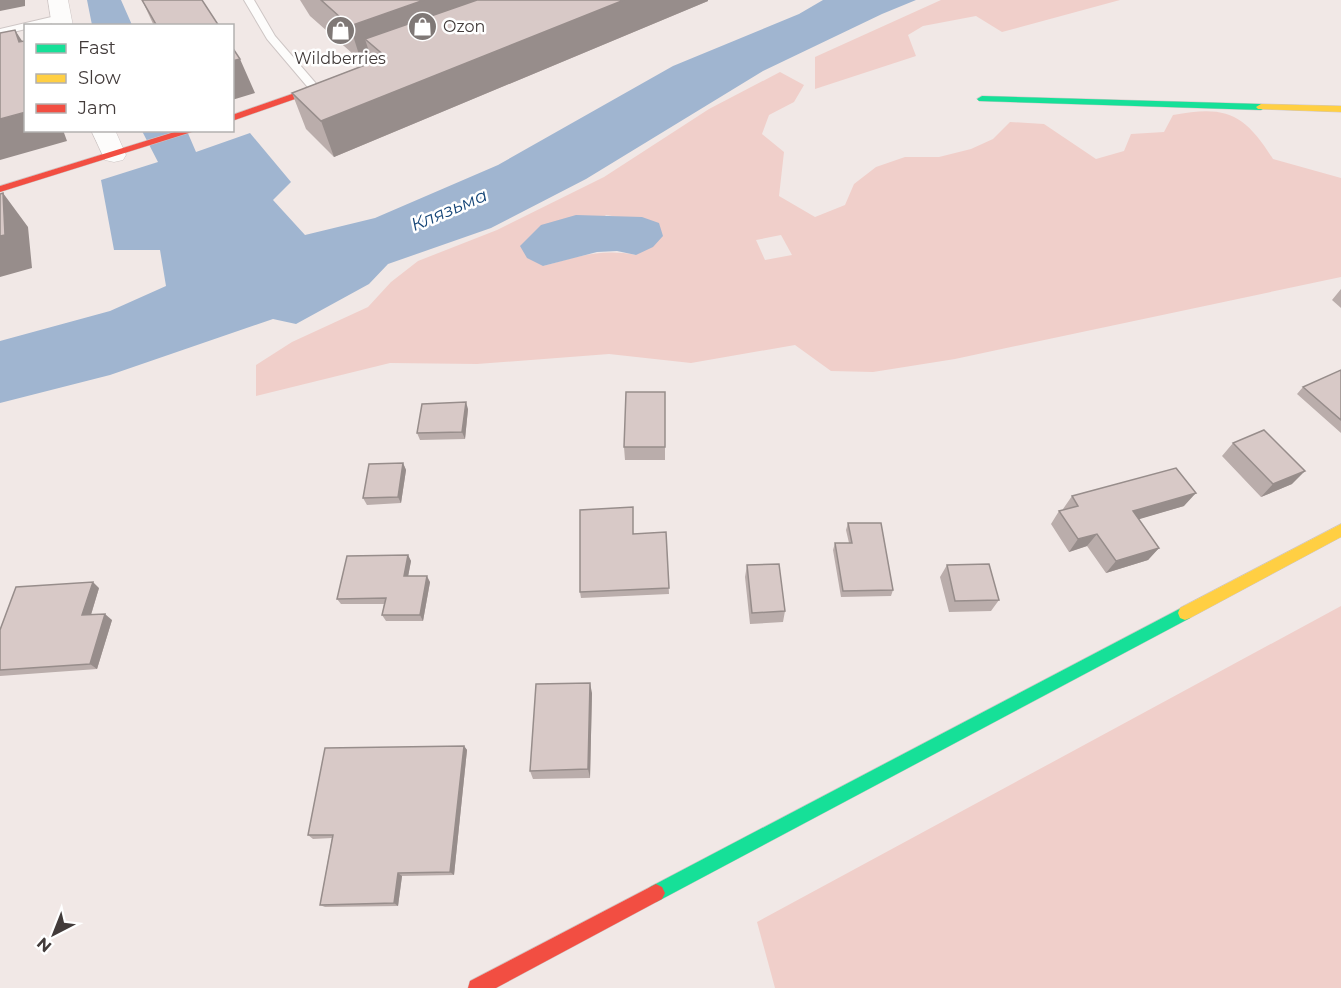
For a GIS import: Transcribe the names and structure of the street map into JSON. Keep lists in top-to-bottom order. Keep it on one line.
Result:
{"water":["Клязьма"],"places":{"shop":["Ozon","Wildberries"]},"legend":["Fast","Slow","Jam"],"north":"bottom left"}
